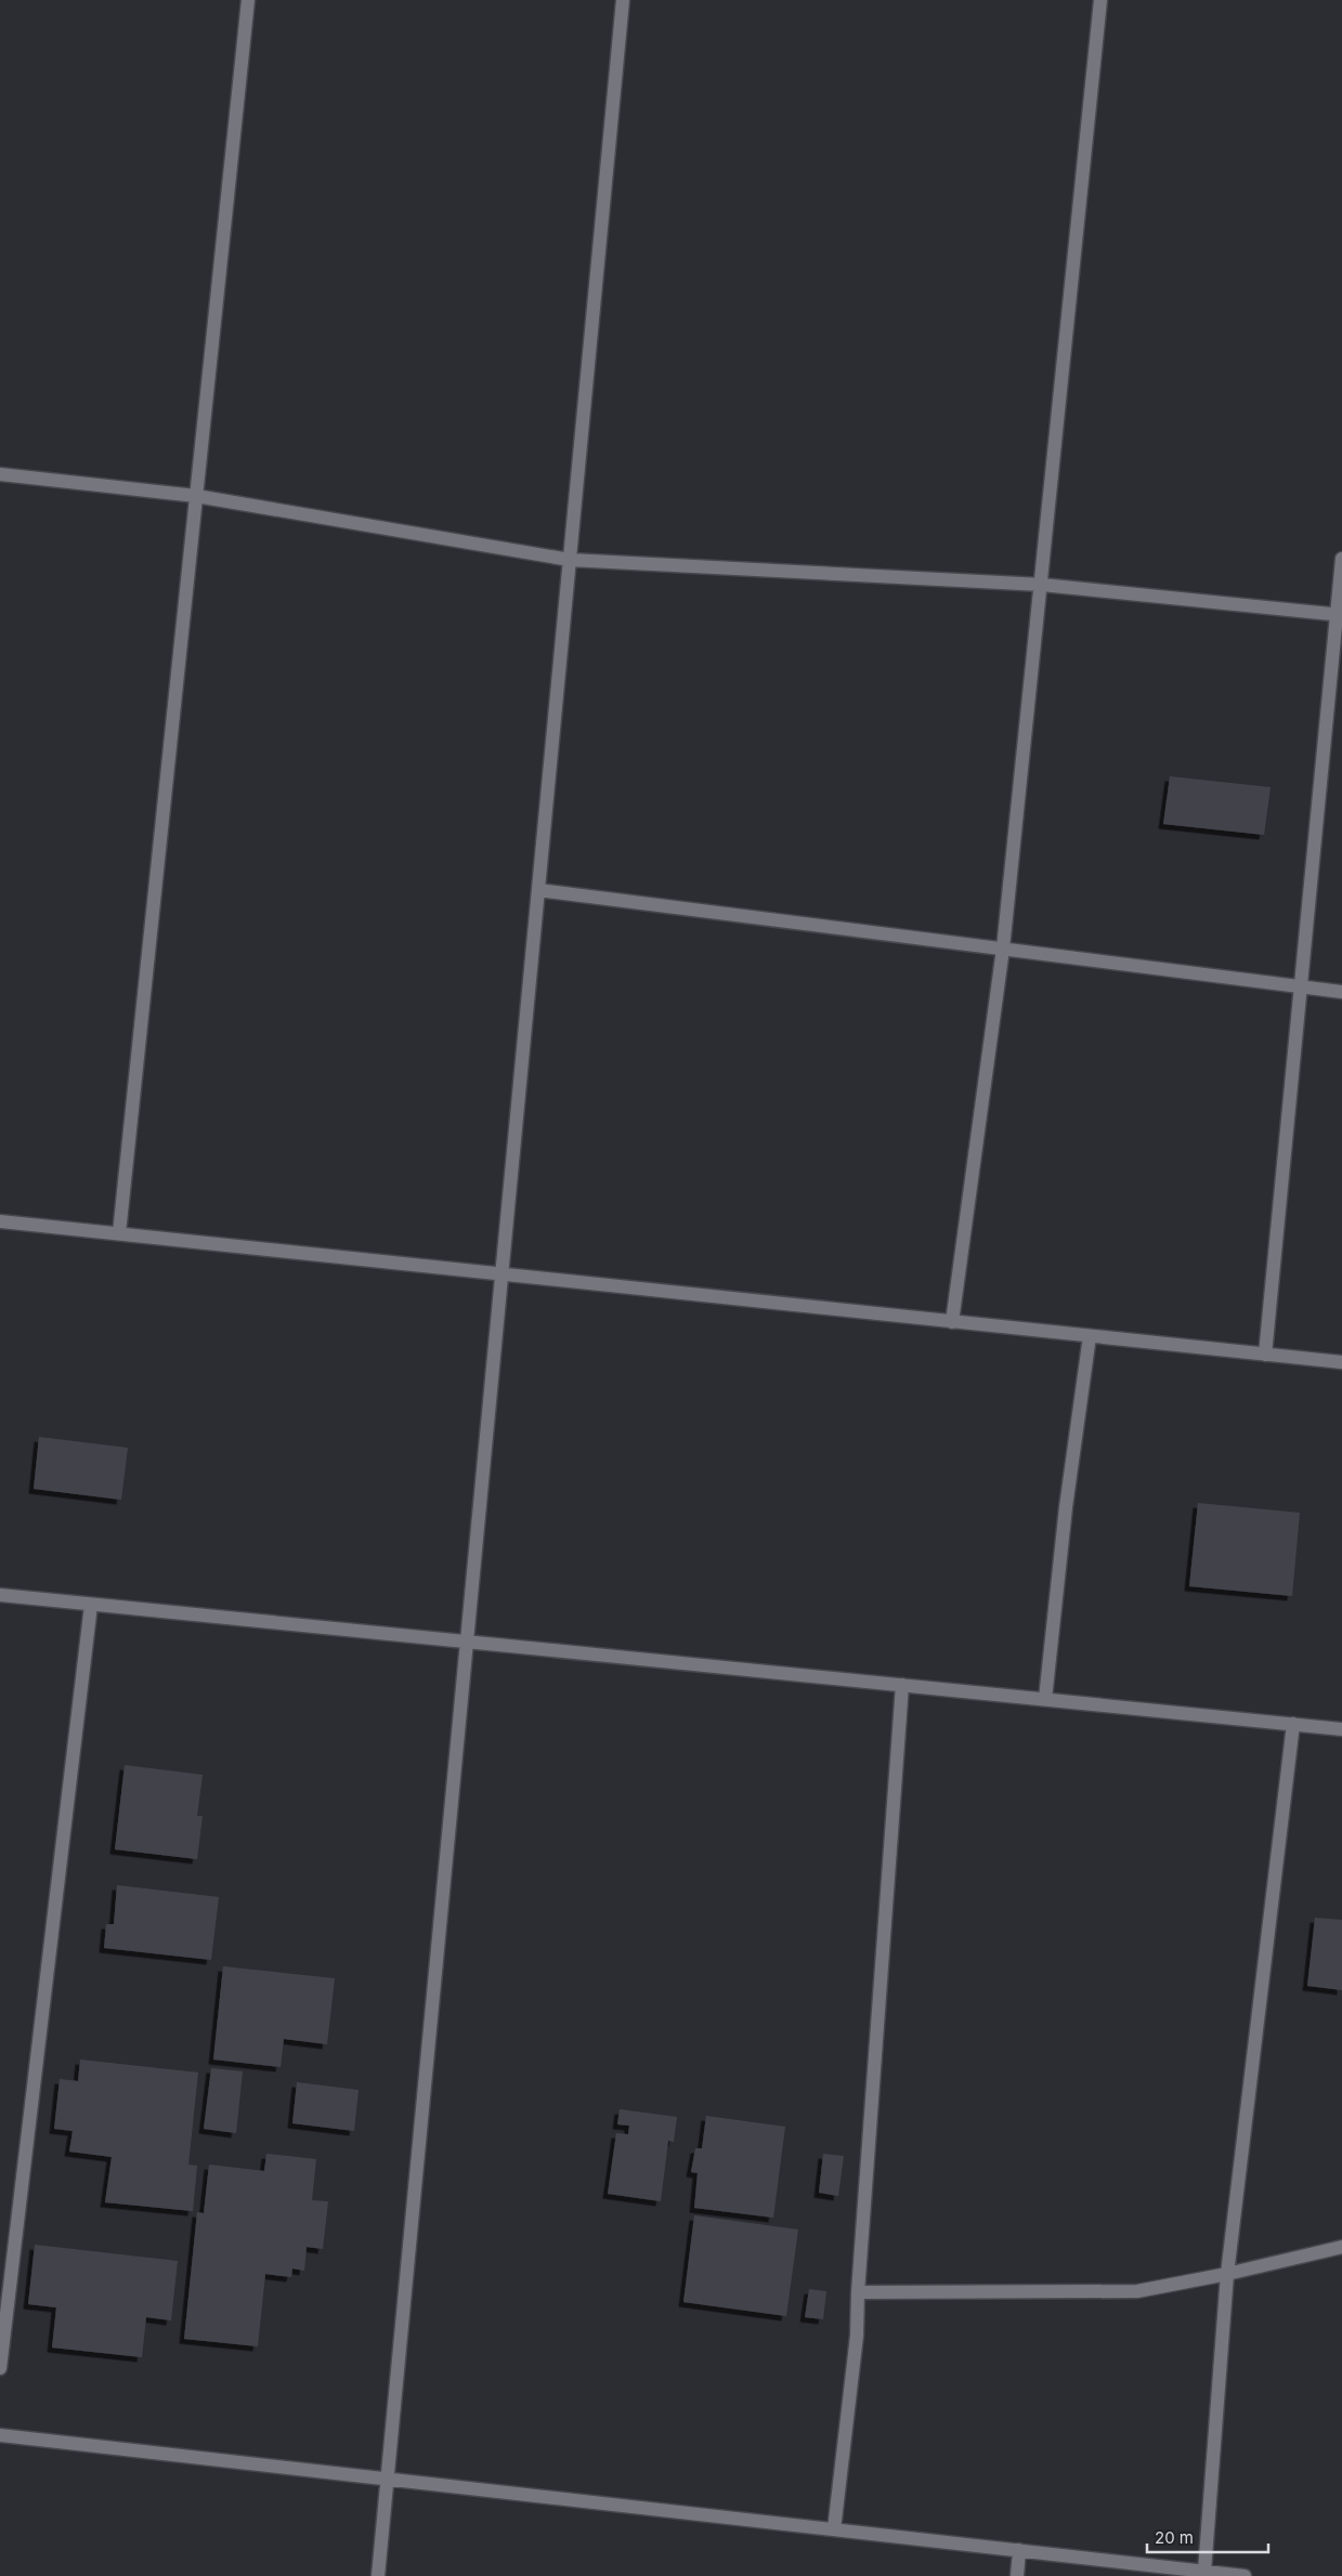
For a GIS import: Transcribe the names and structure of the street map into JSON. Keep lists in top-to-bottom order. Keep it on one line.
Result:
{"scale_bar":"20 m"}
